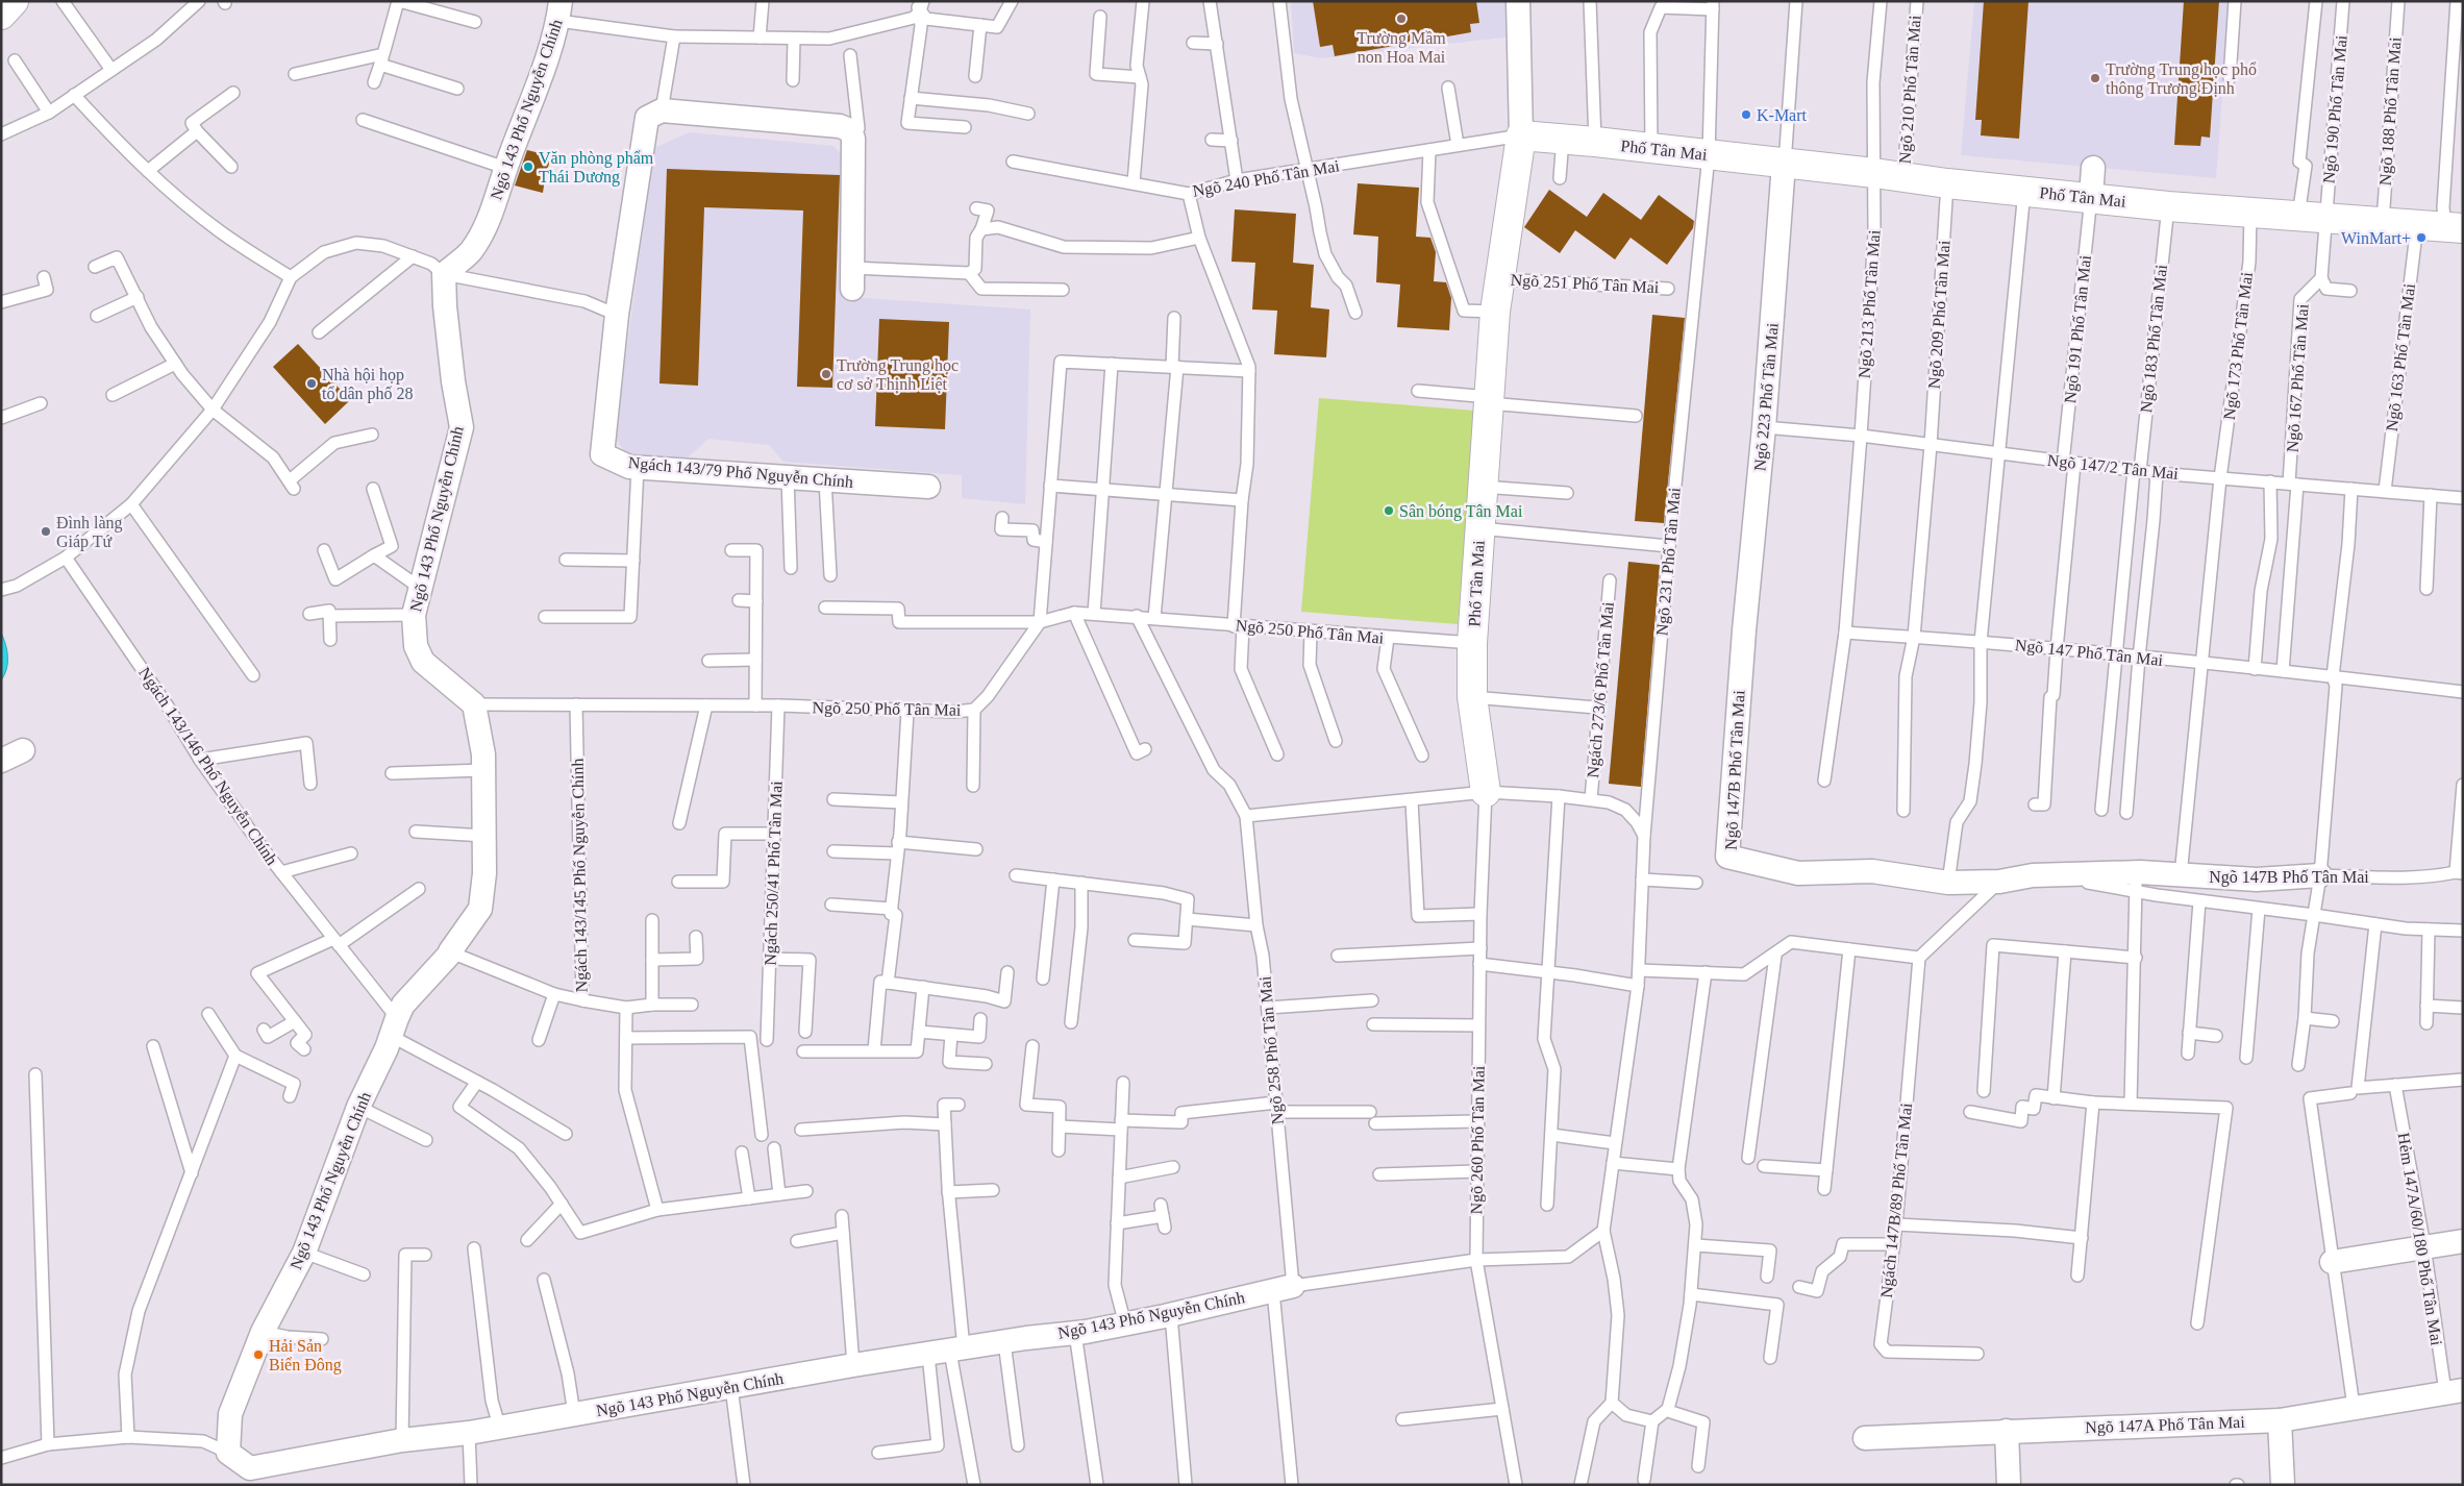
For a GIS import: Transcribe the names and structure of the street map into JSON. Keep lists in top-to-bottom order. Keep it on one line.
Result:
{"streets":{"street":["Ngõ 143 Phố Nguyễn Chính","Phố Tân Mai","Ngõ 223 Phố Tân Mai","Ngách 143/79 Phố Nguyễn Chính","Ngõ 147B Phố Tân Mai","Ngõ 147A Phố Tân Mai"],"lane":["Ngõ 210 Phố Tân Mai","Ngõ 190 Phố Tân Mai","Ngõ 188 Phố Tân Mai","Ngõ 240 Phố Tân Mai","Ngõ 251 Phố Tân Mai","Ngõ 213 Phố Tân Mai","Ngõ 209 Phố Tân Mai","Ngõ 191 Phố Tân Mai","Ngõ 183 Phố Tân Mai","Ngõ 173 Phố Tân Mai","Ngõ 163 Phố Tân Mai","Ngõ 167 Phố Tân Mai","Ngõ 147/2 Tân Mai","Ngõ 231 Phố Tân Mai","Ngõ 250 Phố Tân Mai","Ngõ 147 Phố Tân Mai","Ngách 273/6 Phố Tân Mai","Ngách 143/146 Phố Nguyễn Chính","Ngách 250/41 Phố Tân Mai","Ngách 143/145 Phố Nguyễn Chính","Ngõ 258 Phố Tân Mai","Ngõ 260 Phố Tân Mai","Ngách 147B/89 Phố Tân Mai","Hẻm 147A/60/180 Phố Tân Mai"]},"crossings":[["Ngõ 210 Phố Tân Mai","Phố Tân Mai"],["Ngõ 143 Phố Nguyễn Chính","Ngõ 250 Phố Tân Mai"],["Ngõ 143 Phố Nguyễn Chính","Ngách 143/146 Phố Nguyễn Chính"],["Ngõ 143 Phố Nguyễn Chính","Ngách 143/145 Phố Nguyễn Chính"],["Ngõ 143 Phố Nguyễn Chính","Ngõ 258 Phố Tân Mai"],["Ngõ 190 Phố Tân Mai","Phố Tân Mai"],["Ngõ 188 Phố Tân Mai","Phố Tân Mai"],["Phố Tân Mai","Ngõ 240 Phố Tân Mai"],["Phố Tân Mai","Ngõ 251 Phố Tân Mai"],["Phố Tân Mai","Ngõ 213 Phố Tân Mai"],["Phố Tân Mai","Ngõ 209 Phố Tân Mai"],["Phố Tân Mai","Ngõ 191 Phố Tân Mai"],["Phố Tân Mai","Ngõ 183 Phố Tân Mai"],["Phố Tân Mai","Ngõ 173 Phố Tân Mai"],["Phố Tân Mai","Ngõ 163 Phố Tân Mai"],["Phố Tân Mai","Ngõ 223 Phố Tân Mai"],["Phố Tân Mai","Ngõ 231 Phố Tân Mai"],["Phố Tân Mai","Ngõ 250 Phố Tân Mai"],["Phố Tân Mai","Ngõ 260 Phố Tân Mai"],["Ngõ 213 Phố Tân Mai","Ngõ 147/2 Tân Mai"],["Ngõ 213 Phố Tân Mai","Ngõ 147 Phố Tân Mai"],["Ngõ 209 Phố Tân Mai","Ngõ 147/2 Tân Mai"],["Ngõ 209 Phố Tân Mai","Ngõ 147 Phố Tân Mai"],["Ngõ 191 Phố Tân Mai","Ngõ 147/2 Tân Mai"],["Ngõ 191 Phố Tân Mai","Ngõ 147 Phố Tân Mai"],["Ngõ 183 Phố Tân Mai","Ngõ 147/2 Tân Mai"],["Ngõ 183 Phố Tân Mai","Ngõ 147 Phố Tân Mai"],["Ngõ 173 Phố Tân Mai","Ngõ 147/2 Tân Mai"],["Ngõ 173 Phố Tân Mai","Ngõ 147 Phố Tân Mai"],["Ngõ 173 Phố Tân Mai","Ngõ 147B Phố Tân Mai"],["Ngõ 163 Phố Tân Mai","Ngõ 147/2 Tân Mai"],["Ngõ 167 Phố Tân Mai","Ngõ 147/2 Tân Mai"],["Ngõ 167 Phố Tân Mai","Ngõ 147 Phố Tân Mai"],["Ngõ 223 Phố Tân Mai","Ngõ 147/2 Tân Mai"],["Ngõ 223 Phố Tân Mai","Ngõ 147B Phố Tân Mai"],["Ngõ 250 Phố Tân Mai","Ngách 250/41 Phố Tân Mai"],["Ngõ 250 Phố Tân Mai","Ngách 143/145 Phố Nguyễn Chính"],["Ngõ 250 Phố Tân Mai","Ngõ 258 Phố Tân Mai"],["Hẻm 147A/60/180 Phố Tân Mai","Ngõ 147A Phố Tân Mai"]],"places":["Trường Mầm non Hoa Mai","Trường Trung học phổ thông Trương Định","K-Mart","Văn phòng phẩm Thái Dương","WinMart+","Trường Trung học cơ sở Thịnh Liệt","Nhà hội họp tổ dân phố 28","Sân bóng Tân Mai","Đình làng Giáp Tứ","Hải Sản Biển Đông"]}
